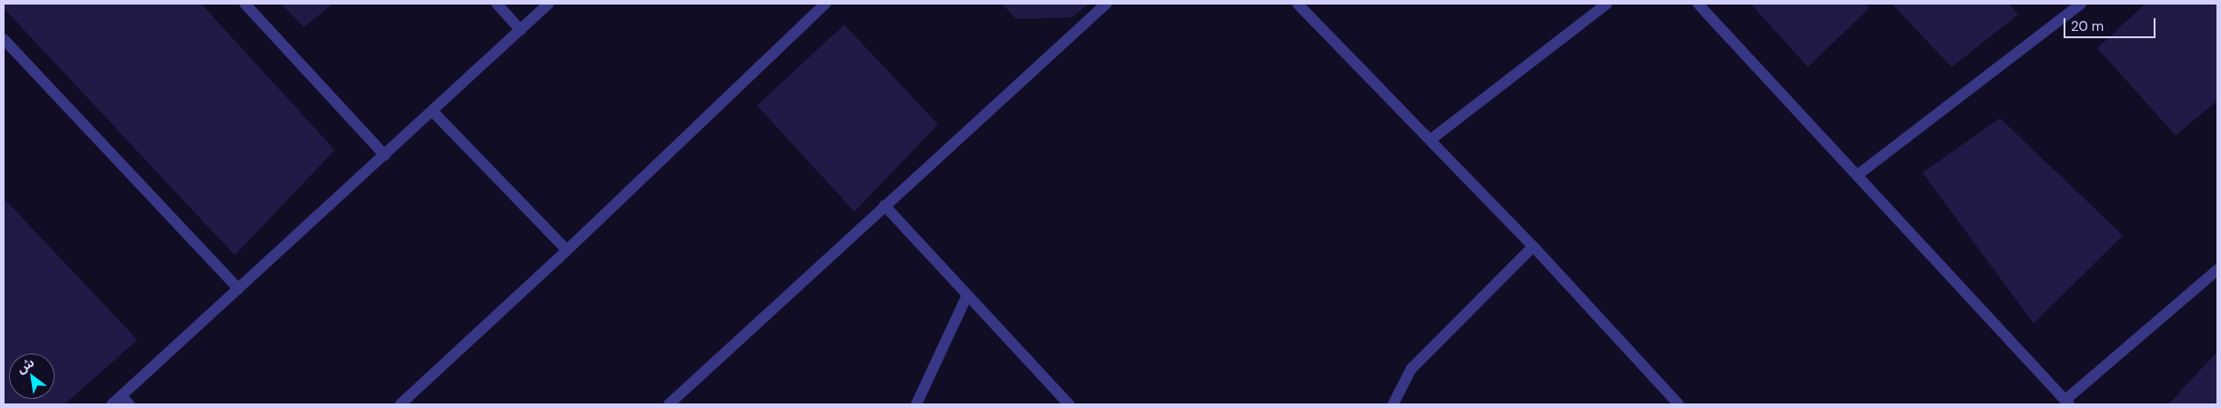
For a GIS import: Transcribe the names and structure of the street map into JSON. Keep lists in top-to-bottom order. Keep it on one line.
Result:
{"scale_bar":"20 m","north":"top left"}
